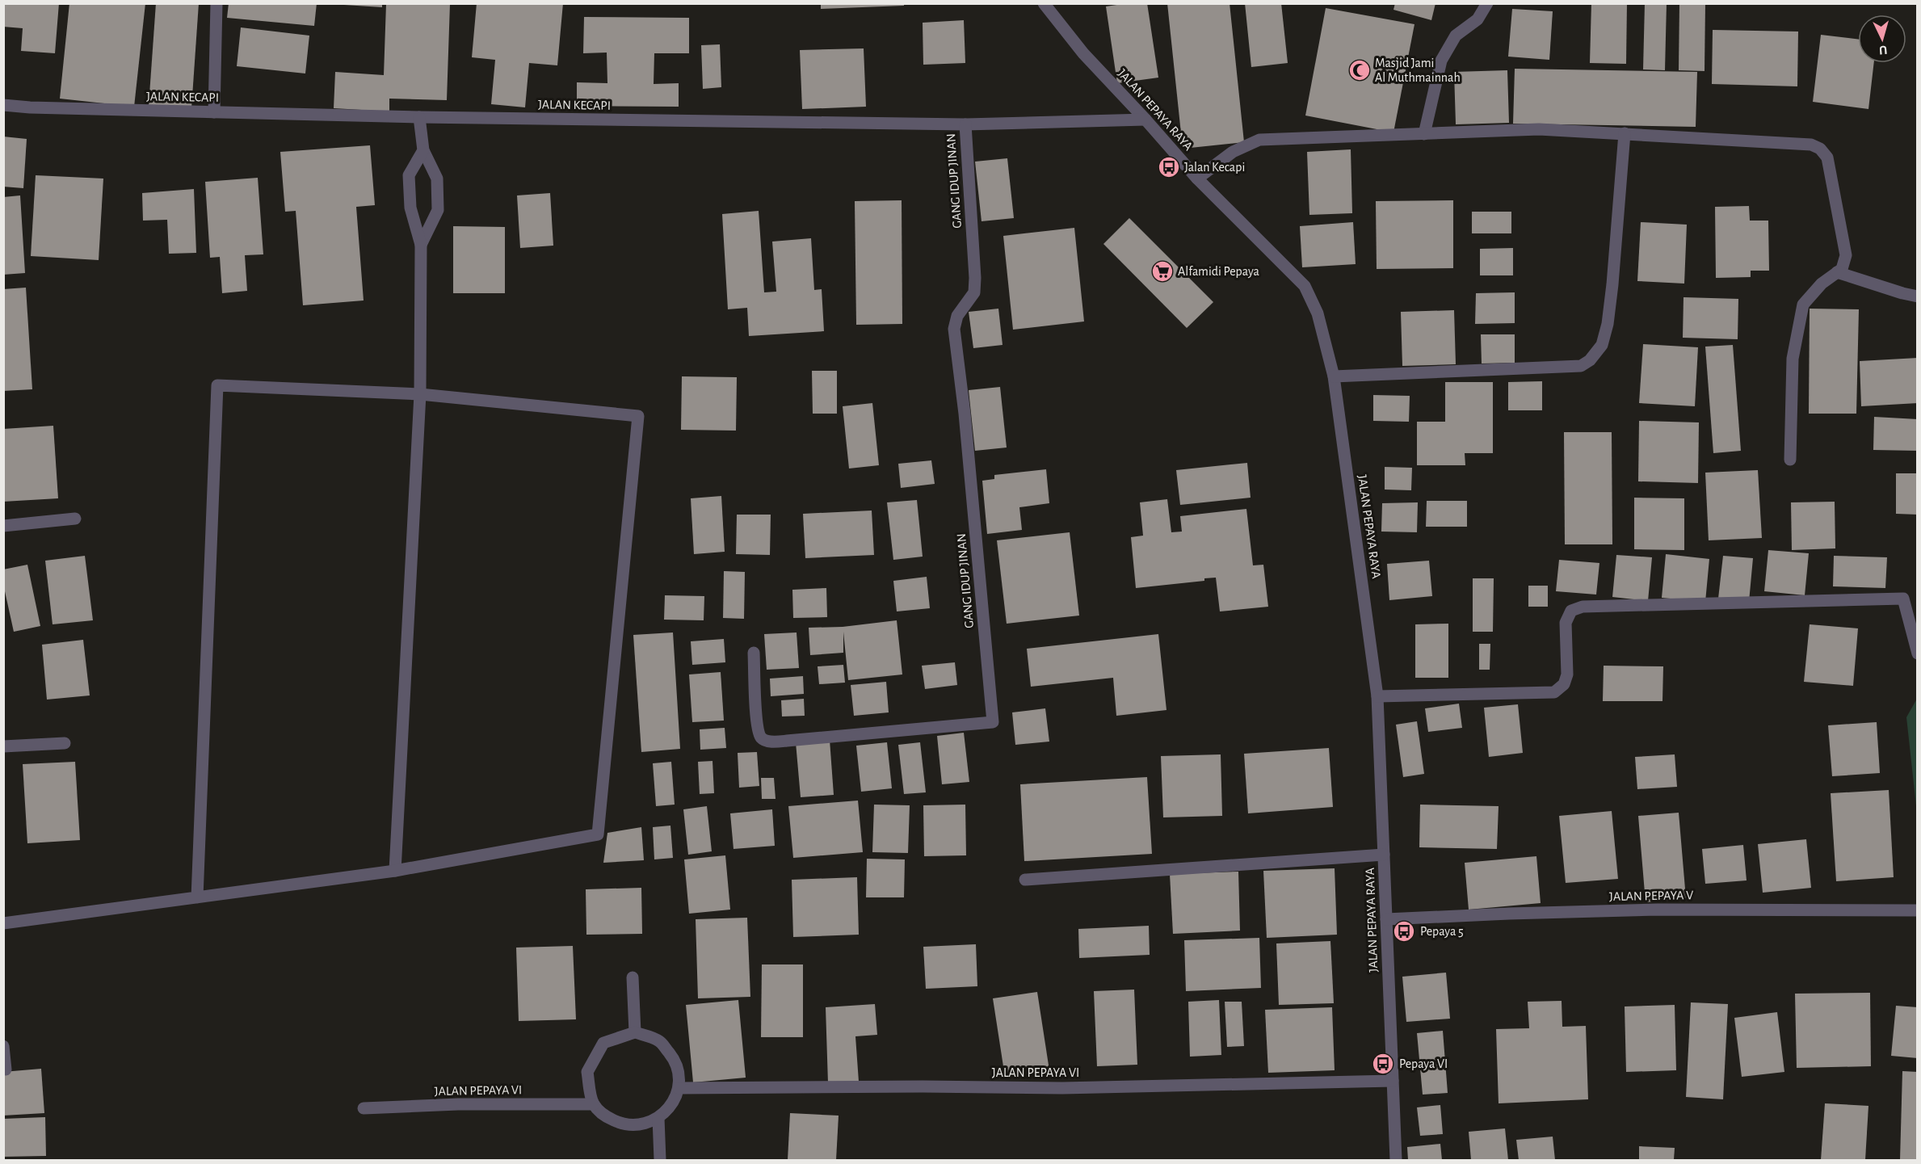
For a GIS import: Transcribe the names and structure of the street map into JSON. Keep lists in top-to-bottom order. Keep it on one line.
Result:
{"streets":{"street":["JALAN KECAPI","JALAN PEPAYA RAYA","GANG IDUP JINAN","JALAN PEPAYA V","JALAN PEPAYA VI"]},"crossings":[["JALAN KECAPI","JALAN PEPAYA RAYA"],["JALAN KECAPI","GANG IDUP JINAN"],["JALAN PEPAYA RAYA","JALAN PEPAYA V"],["JALAN PEPAYA RAYA","JALAN PEPAYA VI"]],"places":{"mosque":["Masjid Jami Al Muthmainnah"],"bus stop":["Jalan Kecapi","Pepaya 5","Pepaya VI"],"supermarket":["Alfamidi Pepaya"]},"north":"bottom"}
